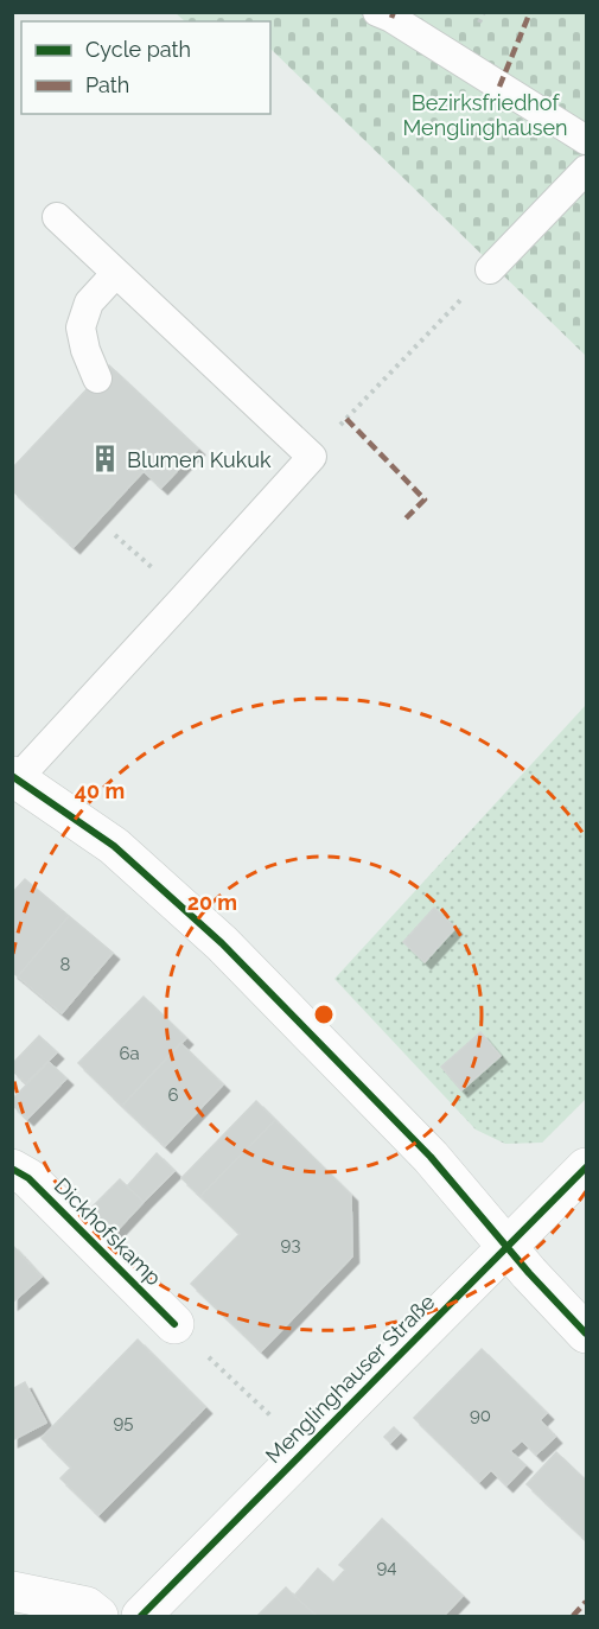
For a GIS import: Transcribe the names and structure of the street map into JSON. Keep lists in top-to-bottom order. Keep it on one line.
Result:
{"streets":{"street":["Dickhofskamp","Menglinghauser Straße"]},"parks":["Bezirksfriedhof Menglinghausen"],"places":{"building":["Blumen Kukuk"]},"house_numbers":["8","6a","6","93","90","95","94"],"legend":["Cycle path","Path"],"rings":["40 m","20 m"]}
